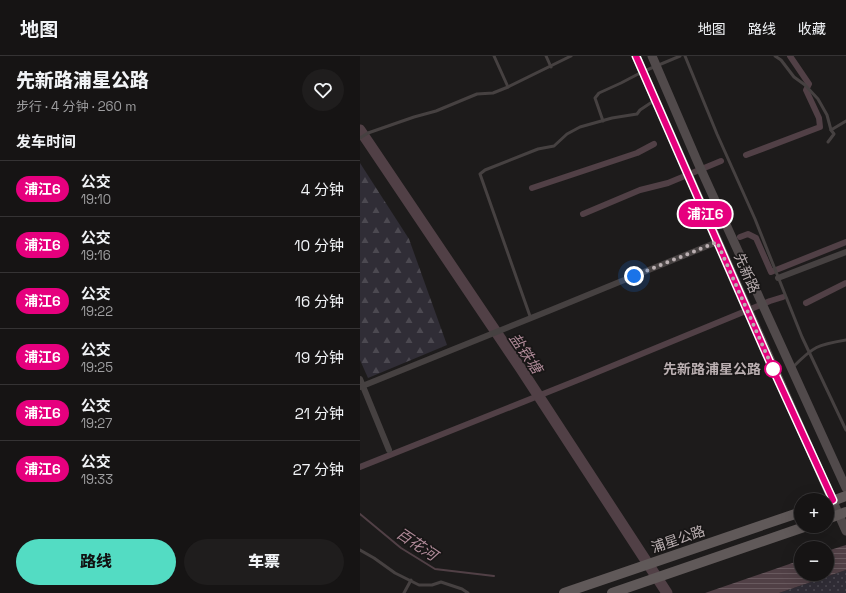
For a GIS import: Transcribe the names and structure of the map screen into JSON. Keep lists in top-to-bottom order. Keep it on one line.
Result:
{"streets":{"main road":["先新路","浦星公路"]},"water":["盐铁塘","百花河"],"places":["先新路浦星公路"],"lines":["bus line 浦江6"],"page":{"header":"地图","nav":["地图","路线","收藏"],"heading":[["先新路浦星公路","步行 · 4 分钟 · 260 m"],"发车时间"],"on_map":"浦江6","list":[{"mark":"浦江6","name":"公交","note":"19:10","value":"4 分钟"},{"mark":"浦江6","name":"公交","note":"19:16","value":"10 分钟"},{"mark":"浦江6","name":"公交","note":"19:22","value":"16 分钟"},{"mark":"浦江6","name":"公交","note":"19:25","value":"19 分钟"},{"mark":"浦江6","name":"公交","note":"19:27","value":"21 分钟"},{"mark":"浦江6","name":"公交","note":"19:33","value":"27 分钟"}],"map_buttons":["+","−"],"buttons":["路线","车票"]}}
